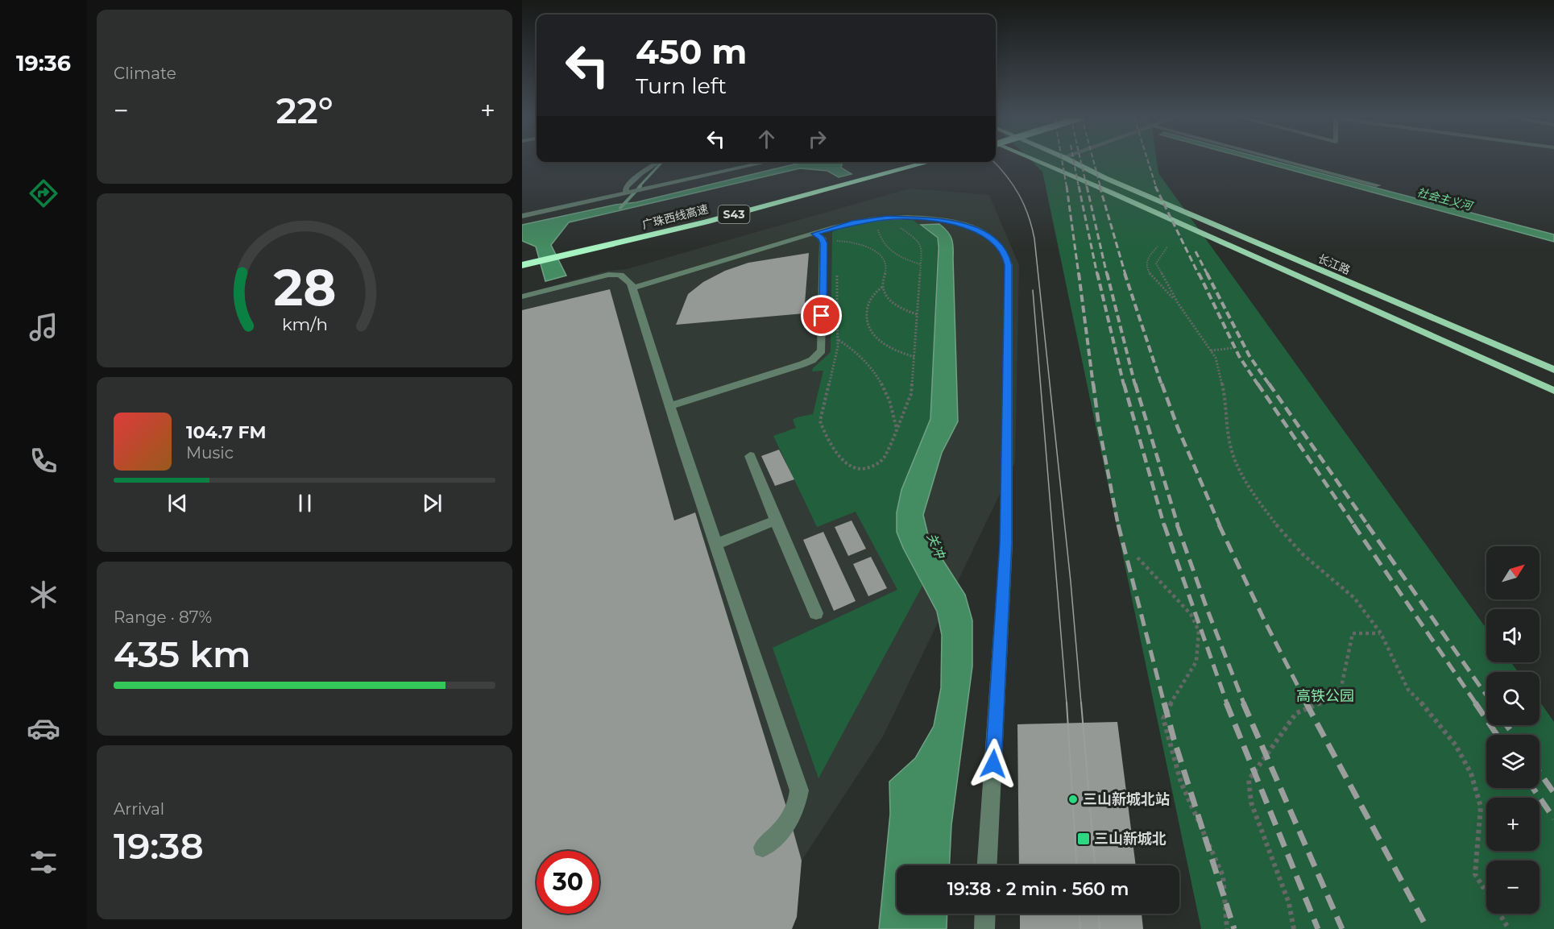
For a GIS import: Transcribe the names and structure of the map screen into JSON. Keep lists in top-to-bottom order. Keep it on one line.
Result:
{"streets":{"highway":["S43","广珠西线高速"],"main road":["长江路"]},"water":["社会主义河","关冲"],"parks":["高铁公园"],"places":{"other":["三山新城北站"],"transit":["三山新城北"]},"north":"top right","page":{"tabs":"19:36","tile":["Climate",["Range · 87%","435 km"],["Arrival","19:38"]],"turn":["450 m","Turn left"],"heat":["−","22°","+"],"song":["104.7 FM","Music"],"map_buttons":["+","−"],"limit":"30","trip":"19:38 · 2 min · 560 m","gauge":["28","km/h"]}}
